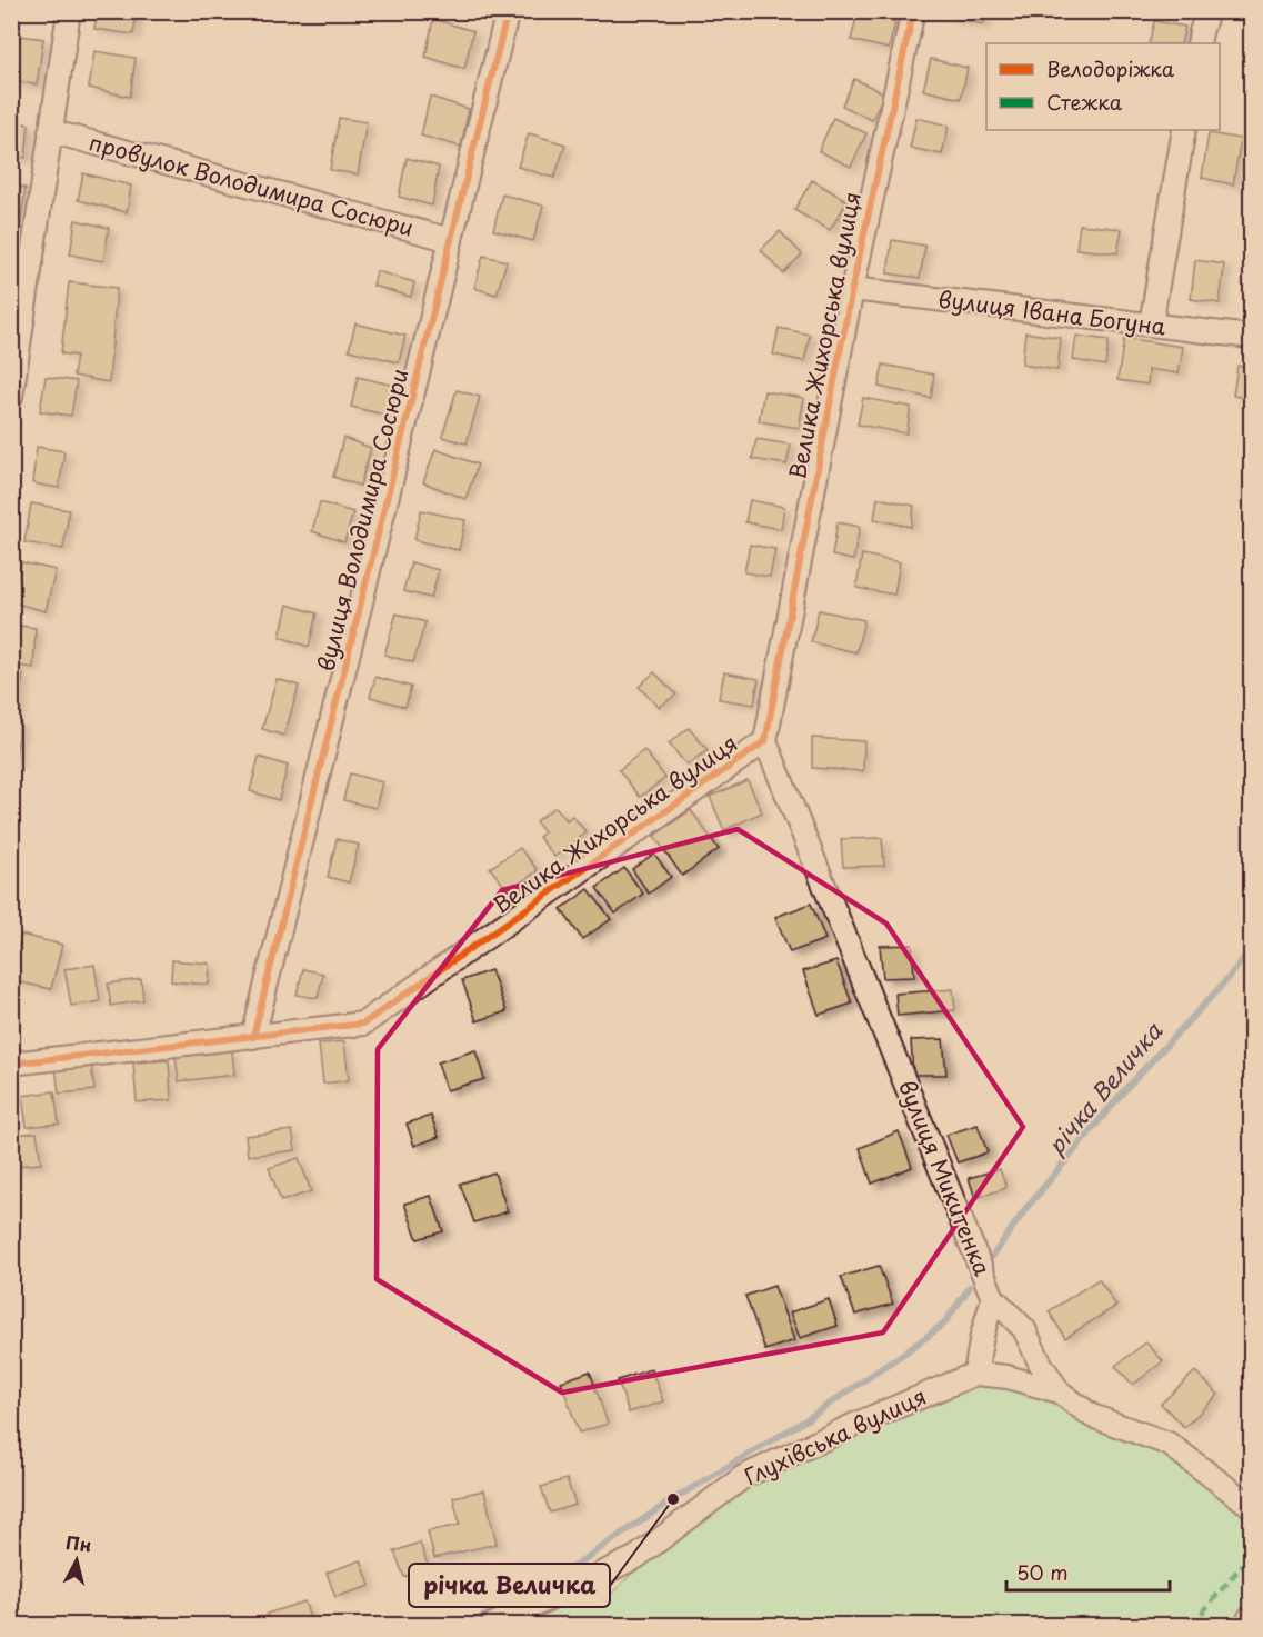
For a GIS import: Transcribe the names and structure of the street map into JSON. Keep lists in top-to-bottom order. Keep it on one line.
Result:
{"streets":{"street":["провулок Володимира Сосюри","вулиця Івана Богуна","Велика Жихорська вулиця","вулиця Володимира Сосюри","вулиця Микитенка","Глухівська вулиця"]},"crossings":[["провулок Володимира Сосюри","вулиця Володимира Сосюри"],["вулиця Івана Богуна","Велика Жихорська вулиця"],["Велика Жихорська вулиця","вулиця Володимира Сосюри"],["Велика Жихорська вулиця","вулиця Микитенка"]],"water":["річка Величка"],"places":["річка Величка"],"legend":["Велодоріжка","Стежка"],"scale_bar":"50 m","north":"top"}
